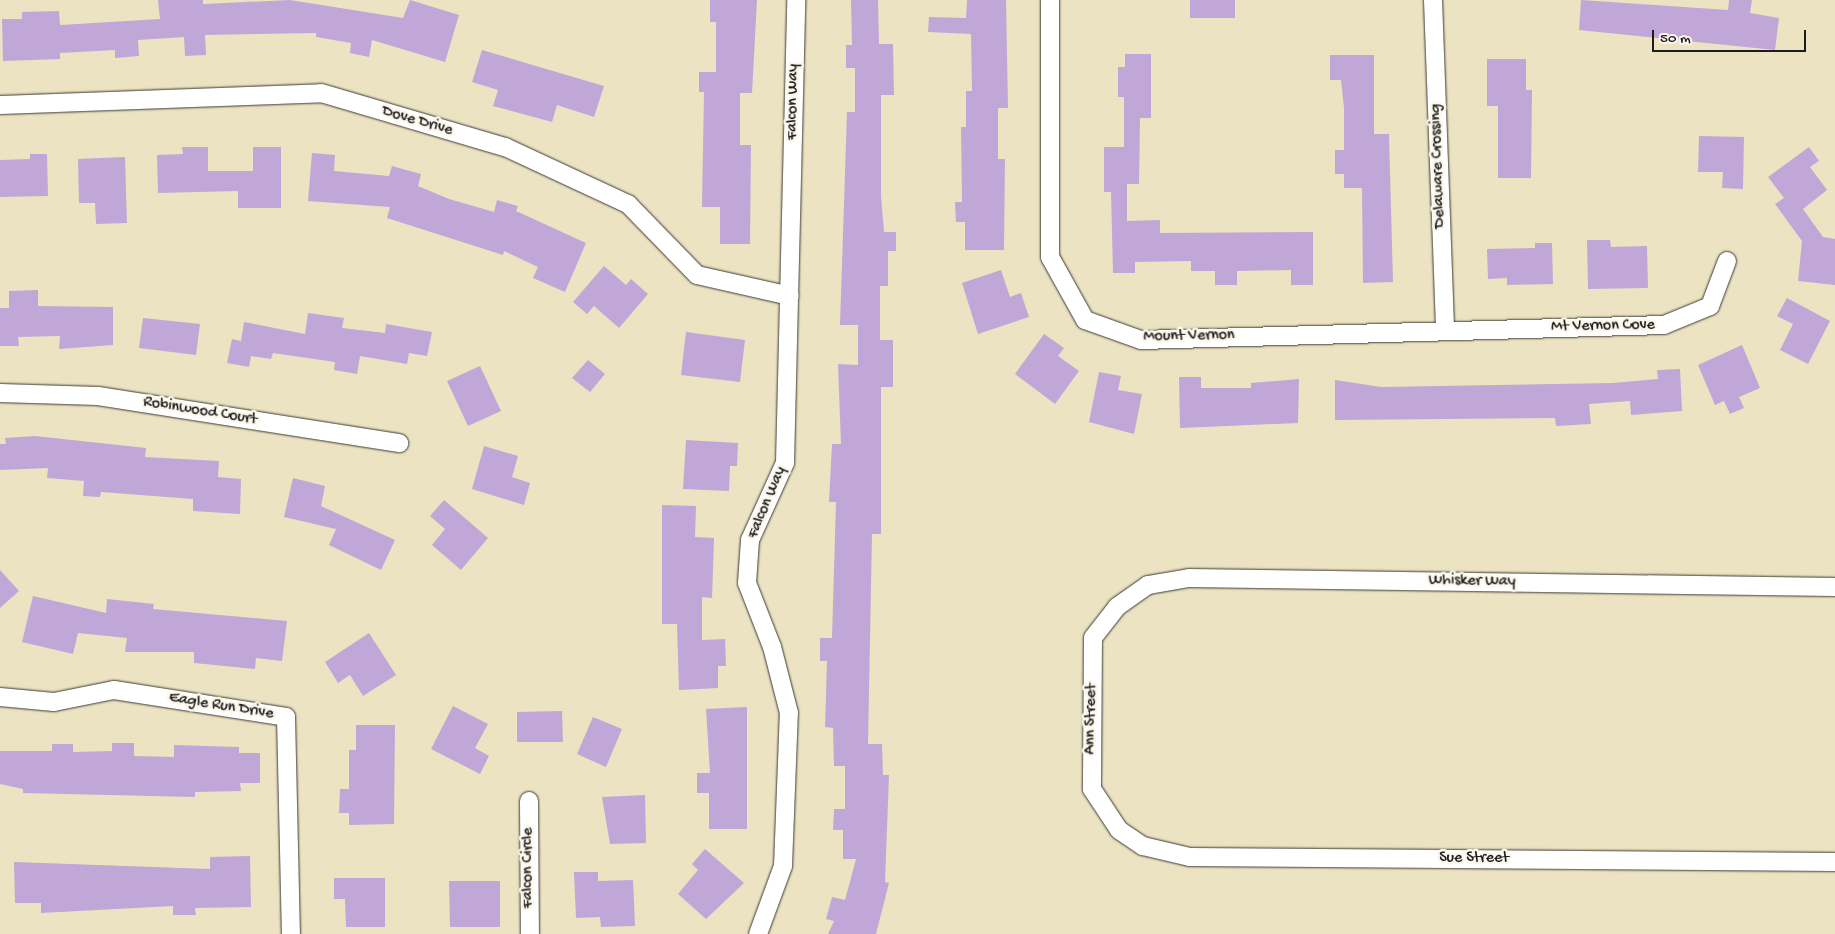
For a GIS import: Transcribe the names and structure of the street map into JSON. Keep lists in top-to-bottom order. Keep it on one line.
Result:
{"streets":{"street":["Falcon Way","Dove Drive","Delaware Crossing","Mt Vernon Cove","Mount Vernon","Robinwood Court","Whisker Way","Eagle Run Drive","Ann Street","Sue Street","Falcon Circle"]},"crossings":[["Falcon Way","Dove Drive"],["Delaware Crossing","Mt Vernon Cove"],["Delaware Crossing","Mount Vernon"],["Mt Vernon Cove","Mount Vernon"],["Whisker Way","Ann Street"],["Ann Street","Sue Street"]],"scale_bar":"50 m"}
